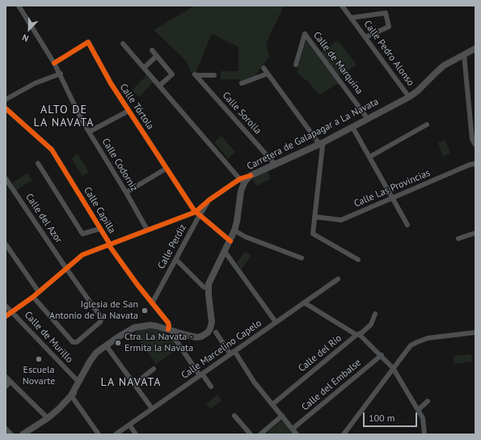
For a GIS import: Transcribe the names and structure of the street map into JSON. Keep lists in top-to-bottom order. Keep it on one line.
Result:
{"streets":{"main road":["Carretera de Galapagar a La Navata"],"street":["Calle Pedro Alonso","Calle de Marquina","Calle Tórtola","Calle Sorolla","Calle Codorniz","Calle Las Provincias","Calle Capilla","Calle del Azor","Calle Perdiz","Calle de Murillo","Calle Marcelino Capelo","Calle del Río","Calle del Embalse"]},"crossings":[["Calle Pedro Alonso","Carretera de Galapagar a La Navata"],["Calle de Marquina","Carretera de Galapagar a La Navata"],["Calle Tórtola","Calle Codorniz"],["Calle Tórtola","Calle Perdiz"],["Calle Sorolla","Carretera de Galapagar a La Navata"],["Carretera de Galapagar a La Navata","Calle Perdiz"],["Calle Codorniz","Calle Perdiz"],["Calle Capilla","Calle Perdiz"],["Calle del Azor","Calle Perdiz"],["Calle Perdiz","Calle de Murillo"]],"districts":["ALTO DE LA NAVATA","LA NAVATA"],"places":["Iglesia de San Antonio de La Navata","Ctra. La Navata - Ermita la Navata","Escuela Novarte"],"scale_bar":"100 m","north":"bottom left"}
